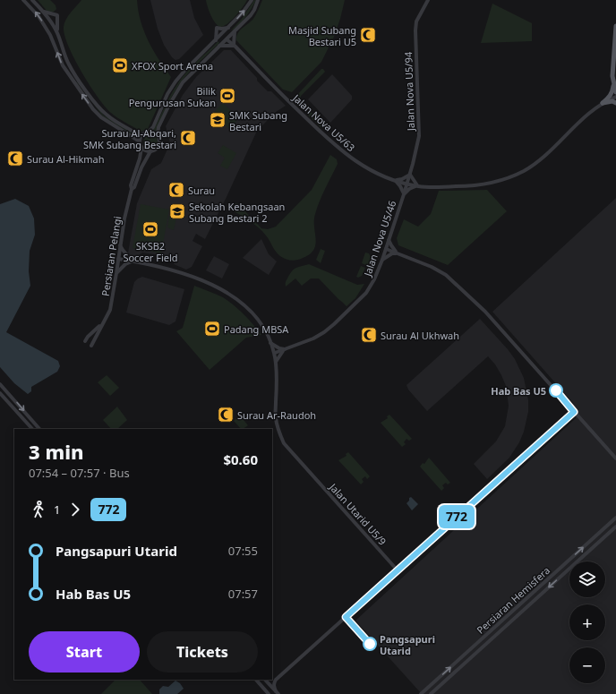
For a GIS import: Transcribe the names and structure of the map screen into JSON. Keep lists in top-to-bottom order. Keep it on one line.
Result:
{"streets":{"street":["Jalan Nova U5/94","Jalan Nova U5/63","Jalan Nova U5/46","Persiaran Pelangi","Jalan Utarid U5/9","Persiaran Hemisfera"]},"crossings":[["Jalan Nova U5/94","Jalan Nova U5/63"],["Jalan Nova U5/94","Jalan Nova U5/46"],["Jalan Nova U5/63","Jalan Nova U5/46"],["Jalan Nova U5/46","Jalan Utarid U5/9"]],"places":{"mosque":["Masjid Subang Bestari U5","Surau Al-Abqari, SMK Subang Bestari","Surau Al-Hikmah","Surau","Surau Al Ukhwah","Surau Ar-Raudoh"],"sports":["XFOX Sport Arena","Bilik Pengurusan Sukan","SKSB2 Soccer Field","Padang MBSA"],"school or university":["SMK Subang Bestari","Sekolah Kebangsaan Subang Bestari 2"],"other":["Hab Bas U5","Pangsapuri Utarid"]},"lines":["bus line 772"],"page":{"on_map":"772","heading":["3 min","07:54 – 07:57 · Bus","$0.60"],"legs":["1","772"],"list":[{"name":"Pangsapuri Utarid","value":"07:55"},{"name":"Hab Bas U5","value":"07:57"}],"map_buttons":["+","−"],"buttons":["Start","Tickets"]}}
